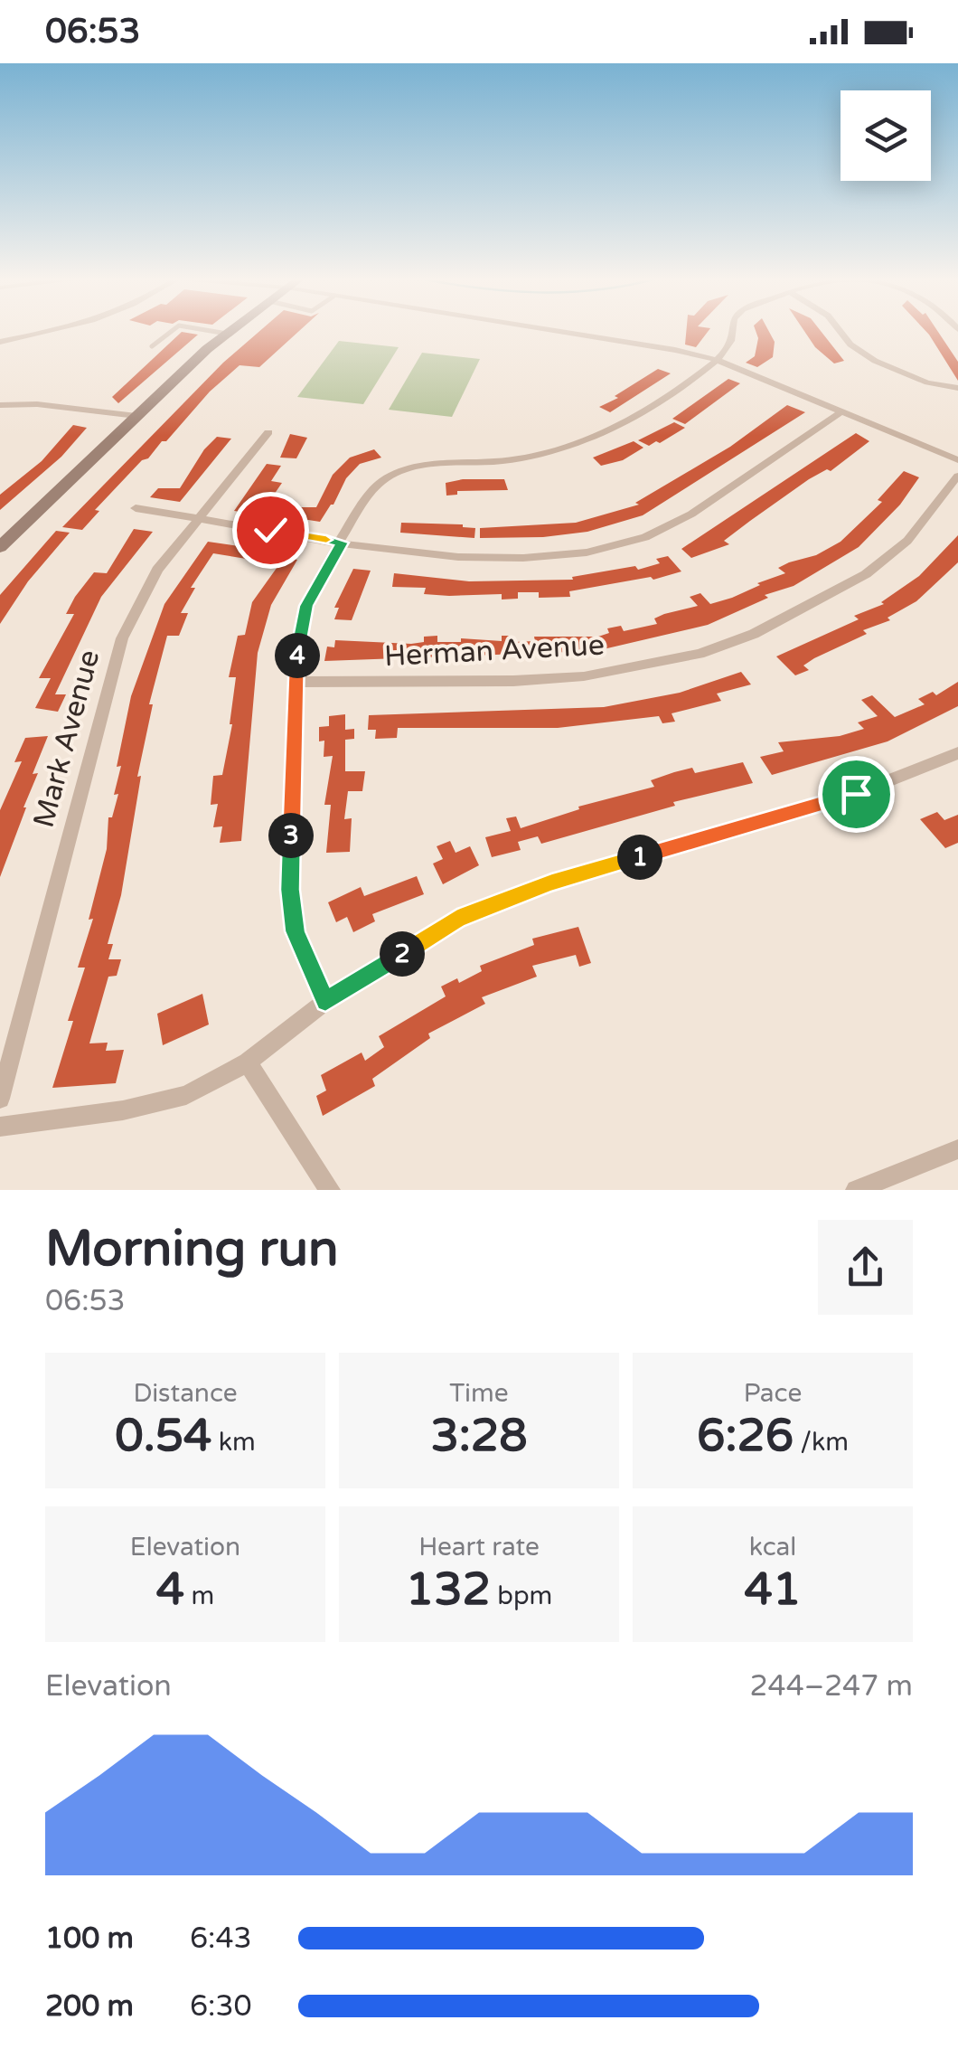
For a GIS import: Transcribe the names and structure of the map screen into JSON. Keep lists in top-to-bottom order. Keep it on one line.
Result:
{"streets":{"street":["Herman Avenue","Mark Avenue"]},"page":{"status":"06:53","pins":["4","3","1","2"],"heading":["Morning run","06:53"],"stats":[["Distance","0.54 km"],["Time","3:28"],["Pace","6:26 /km"],["Elevation","4 m"],["Heart rate","132 bpm"],["kcal","41"]],"chart":["Elevation","244–247 m"],"list":[{"name":"100 m","note":"6:43"},{"name":"200 m","note":"6:30"}]}}
